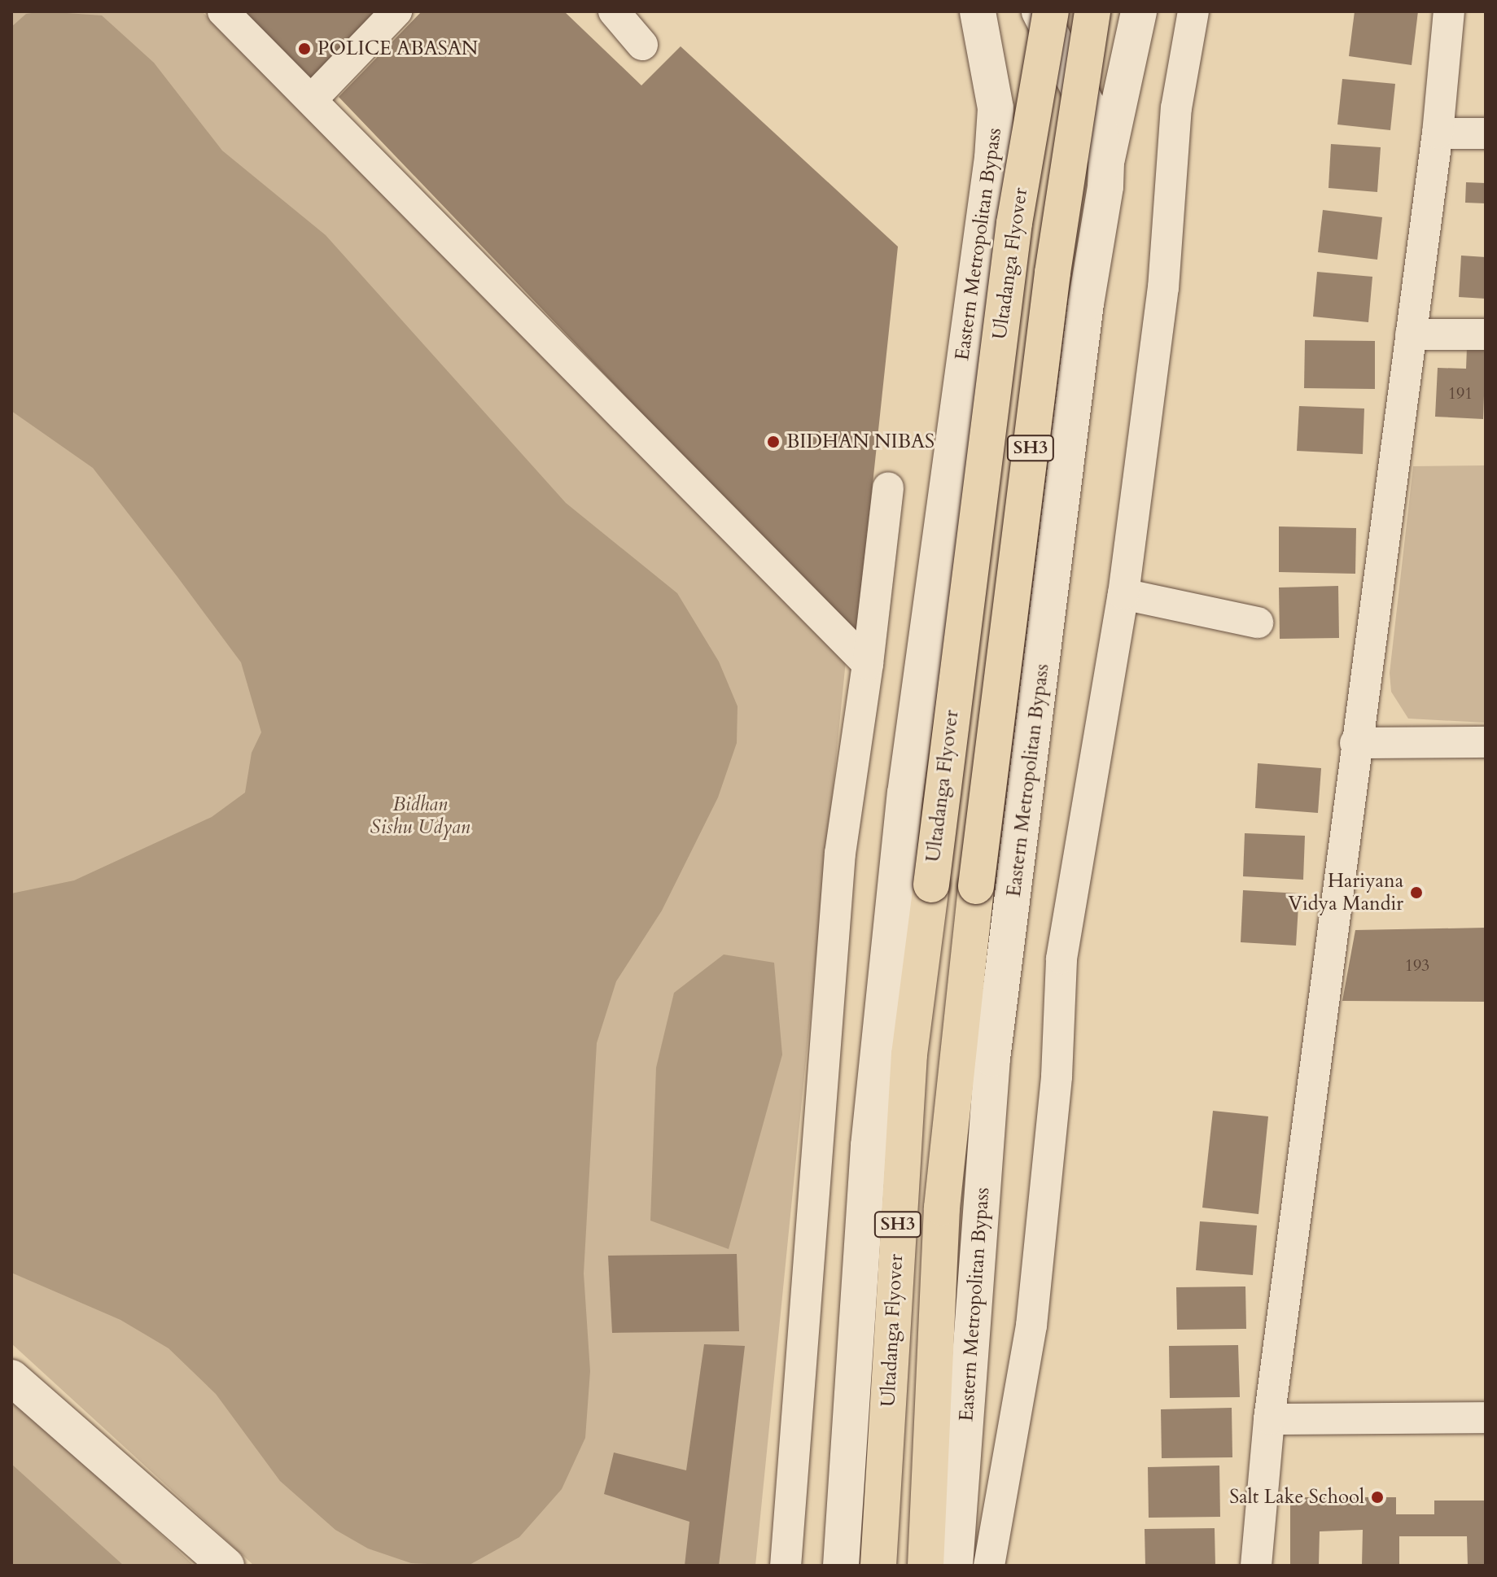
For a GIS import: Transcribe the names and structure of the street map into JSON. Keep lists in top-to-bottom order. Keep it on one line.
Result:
{"streets":{"main road":["Eastern Metropolitan Bypass","Ultadanga Flyover","SH3"]},"parks":["Bidhan Sishu Udyan"],"places":["POLICE ABASAN","BIDHAN NIBAS","Hariyana Vidya Mandir","Salt Lake School"],"house_numbers":["191","193"]}
